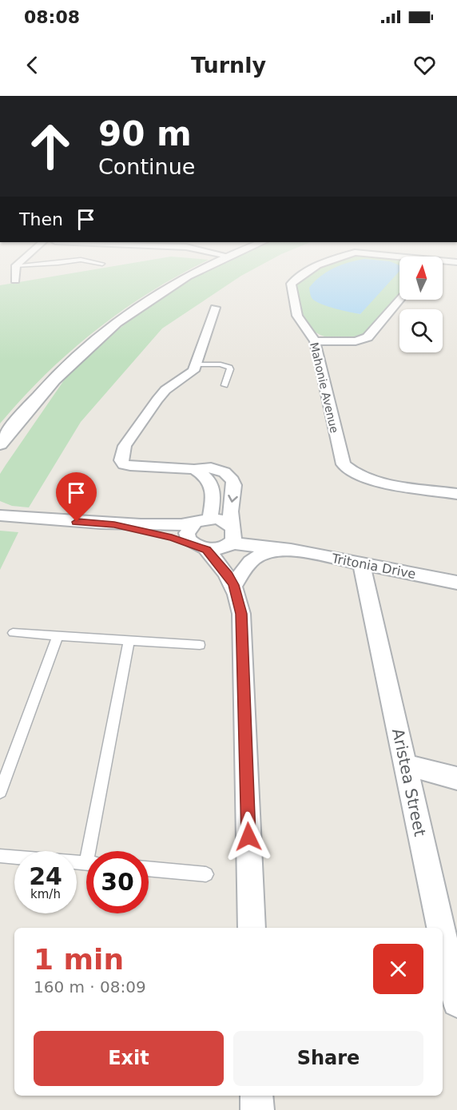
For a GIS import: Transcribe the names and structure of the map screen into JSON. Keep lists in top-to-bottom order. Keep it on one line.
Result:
{"streets":{"street":["Mahonie Avenue","Tritonia Drive","Aristea Street"]},"crossings":[["Tritonia Drive","Aristea Street"]],"north":"top","page":{"status":"08:08","header":"Turnly","turn":["90 m","Continue"],"then":"Then","speed":"24 km/h","limit":"30","heading":["1 min","160 m · 08:09"],"buttons":["Exit","Share"]}}
